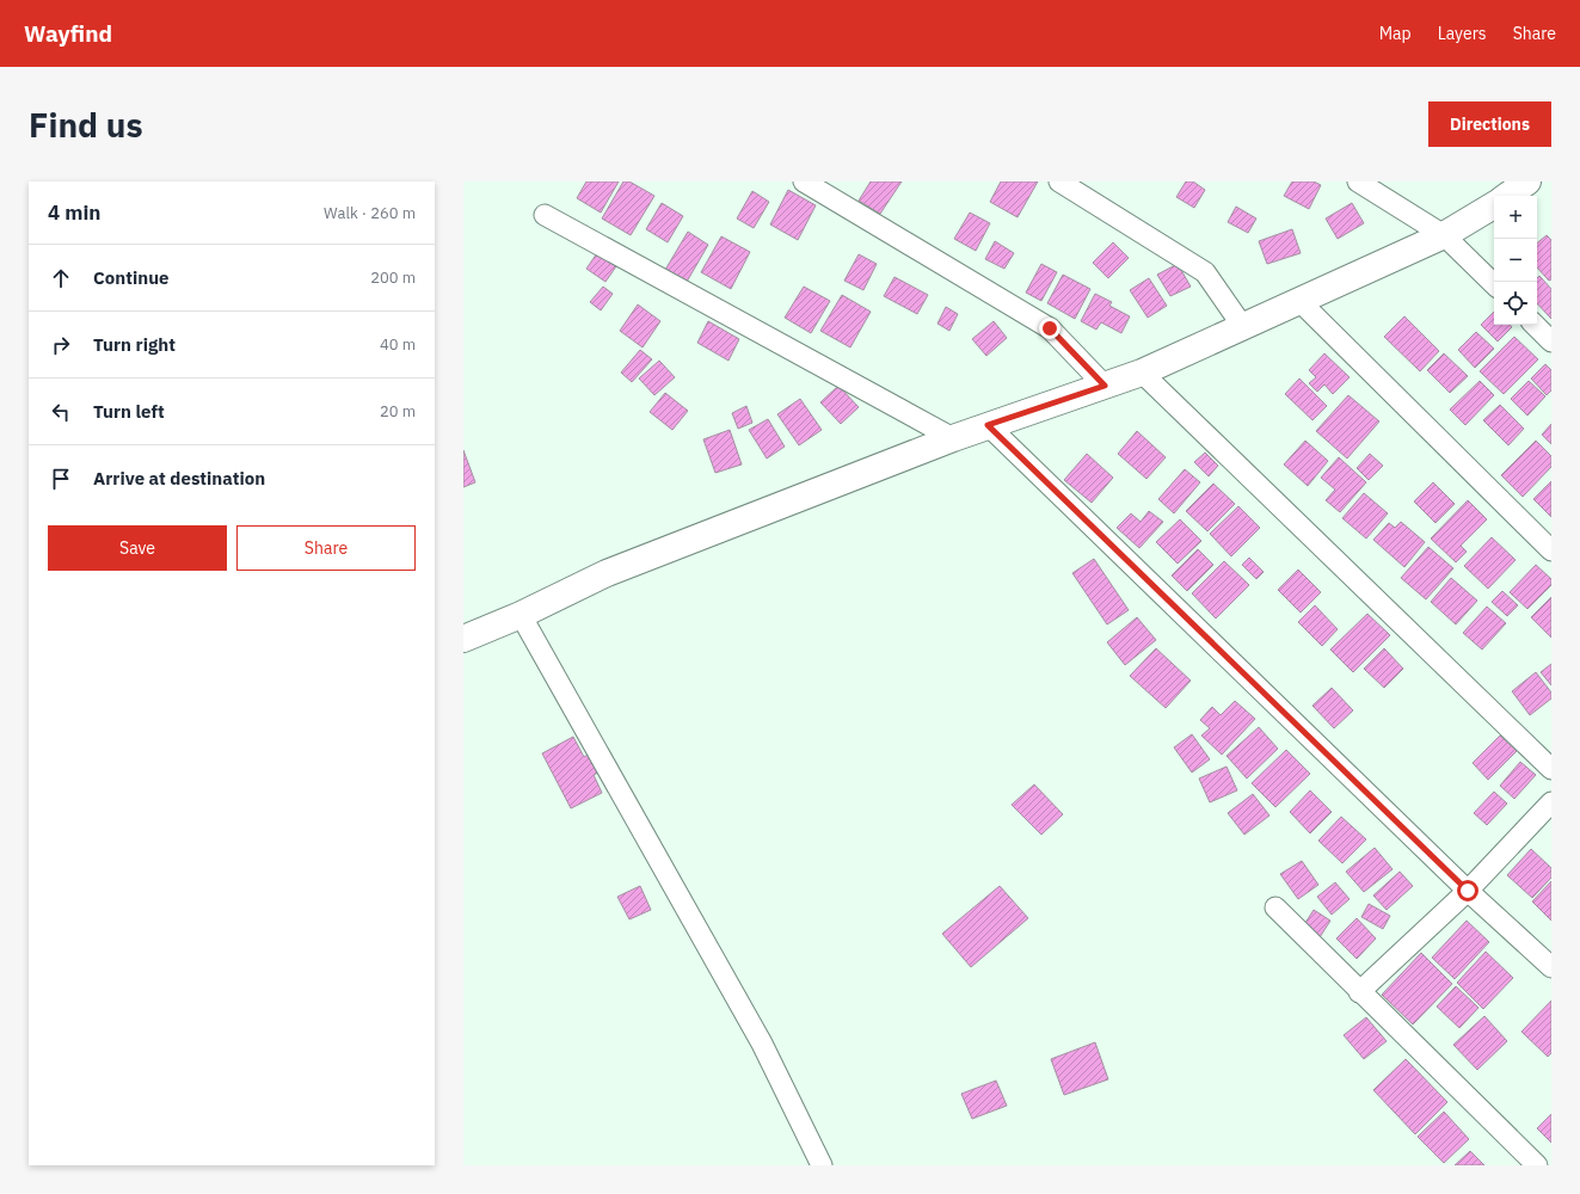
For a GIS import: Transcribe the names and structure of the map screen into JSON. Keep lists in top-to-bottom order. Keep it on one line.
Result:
{"page":{"header":"Wayfind","nav":["Map","Layers","Share"],"buttons":["Directions",["Save","Share"]],"title":"Find us","heading":["4 min","Walk · 260 m"],"map_buttons":["+","−"],"list":[["Continue","200 m"],["Turn right","40 m"],["Turn left","20 m"],"Arrive at destination"]}}
